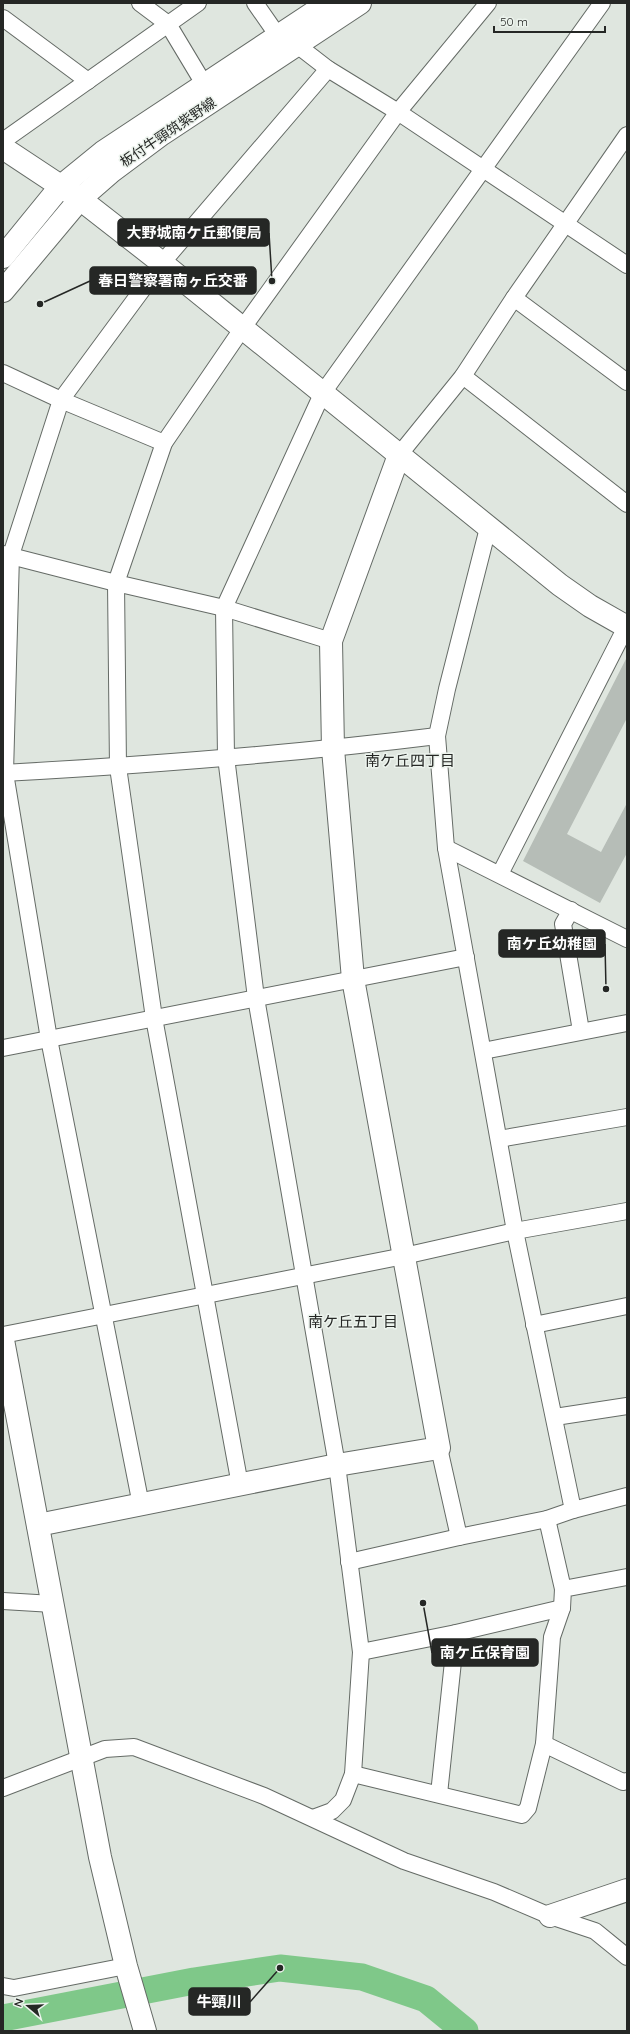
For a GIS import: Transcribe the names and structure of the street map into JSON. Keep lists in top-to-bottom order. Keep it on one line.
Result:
{"streets":{"street":["板付牛頸筑紫野線"]},"districts":["南ケ丘四丁目","南ケ丘五丁目"],"places":["大野城南ケ丘郵便局","春日警察署南ヶ丘交番","南ケ丘幼稚園","南ケ丘保育園","牛頸川"],"scale_bar":"50 m","north":"left"}
